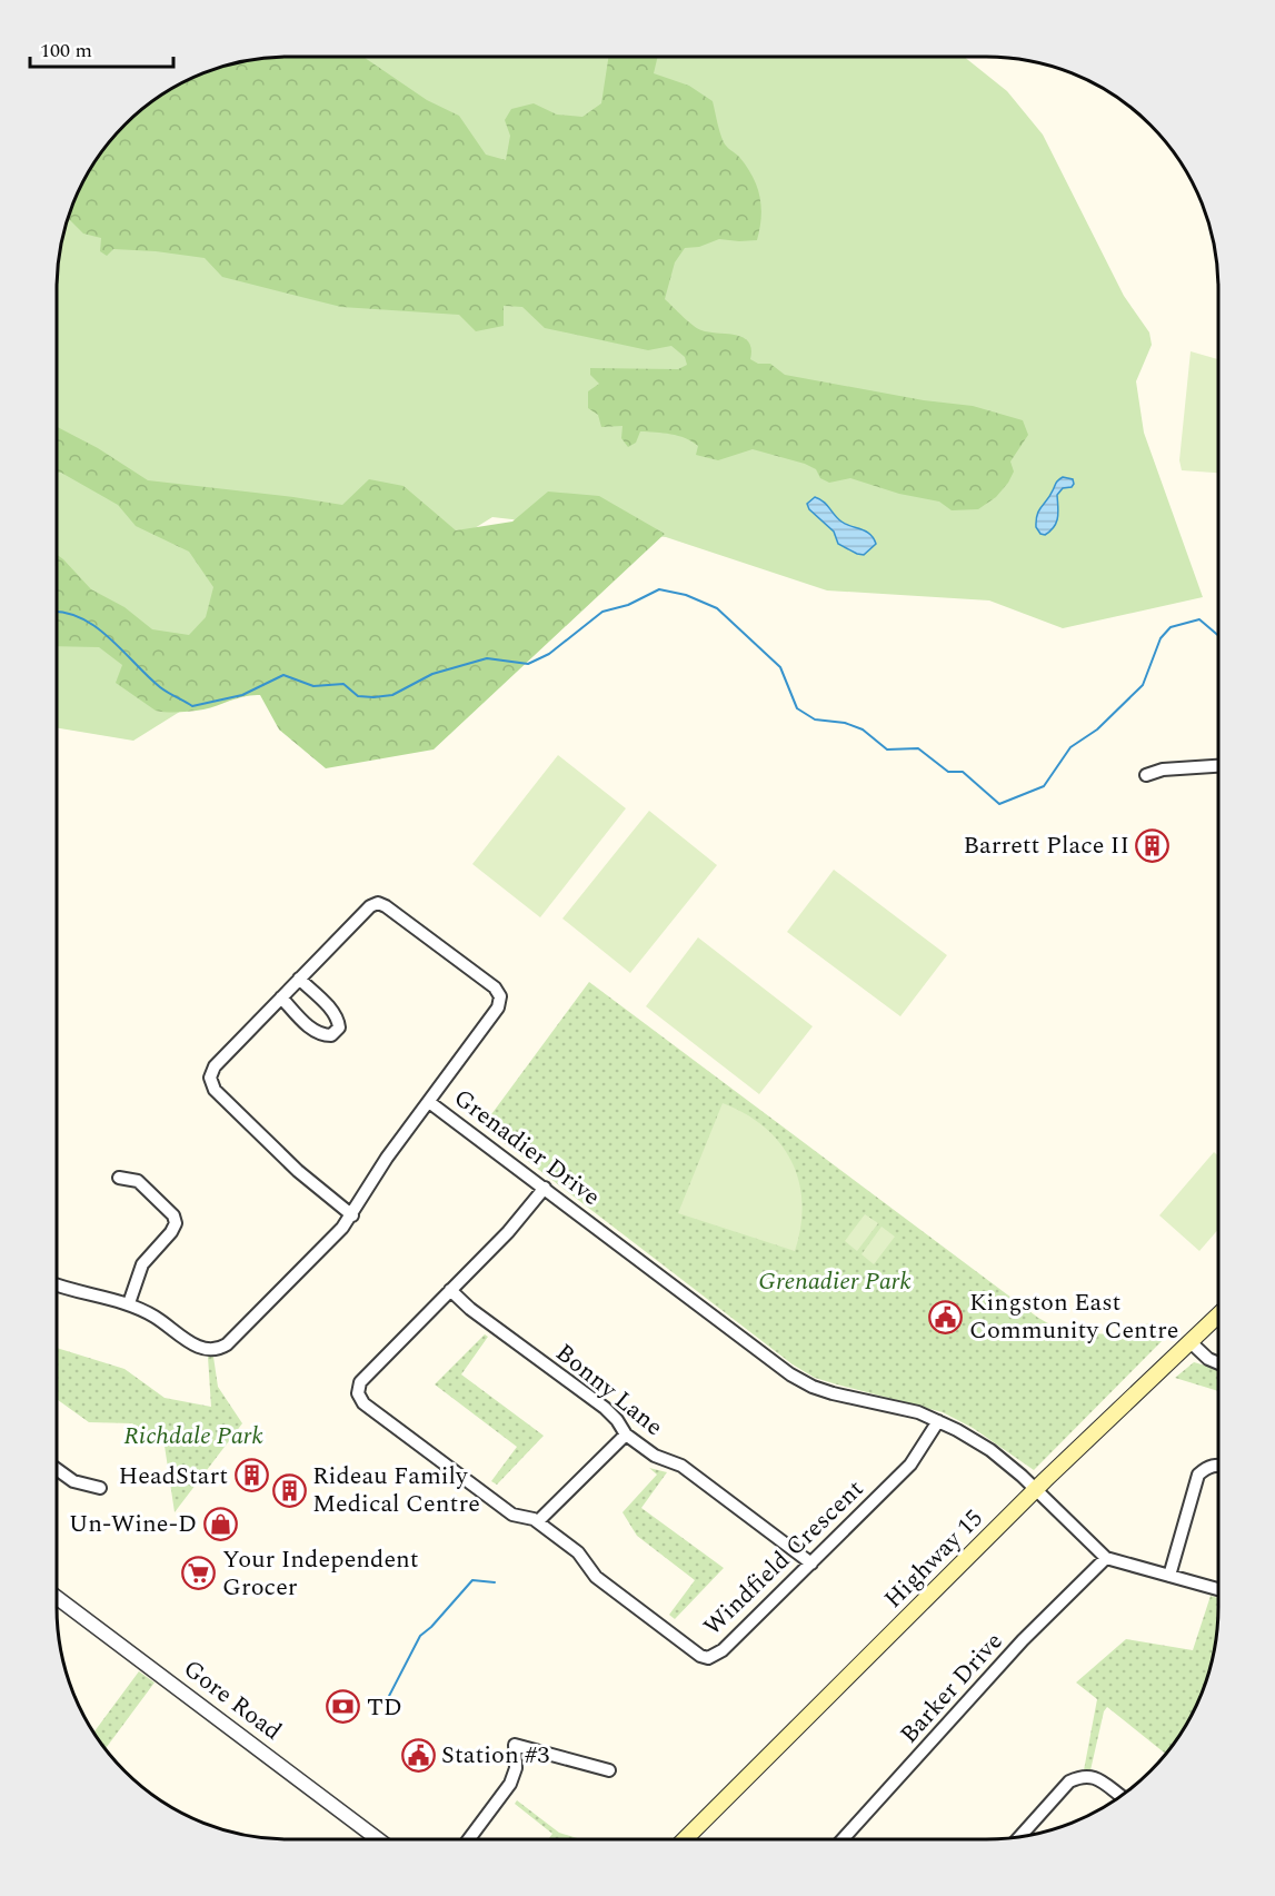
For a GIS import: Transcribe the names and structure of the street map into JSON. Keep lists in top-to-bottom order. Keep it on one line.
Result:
{"streets":{"main road":["Highway 15"],"street":["Grenadier Drive","Bonny Lane","Windfield Crescent","Barker Drive","Gore Road"]},"crossings":[["Grenadier Drive","Windfield Crescent"],["Grenadier Drive","Highway 15"],["Grenadier Drive","Barker Drive"],["Bonny Lane","Windfield Crescent"]],"parks":["Grenadier Park","Richdale Park"],"places":{"building":["Barrett Place II","HeadStart","Rideau Family Medical Centre"],"public building":["Kingston East Community Centre","Station #3"],"shop":["Un-Wine-D"],"supermarket":["Your Independent Grocer"],"bank":["TD"]},"scale_bar":"100 m"}
